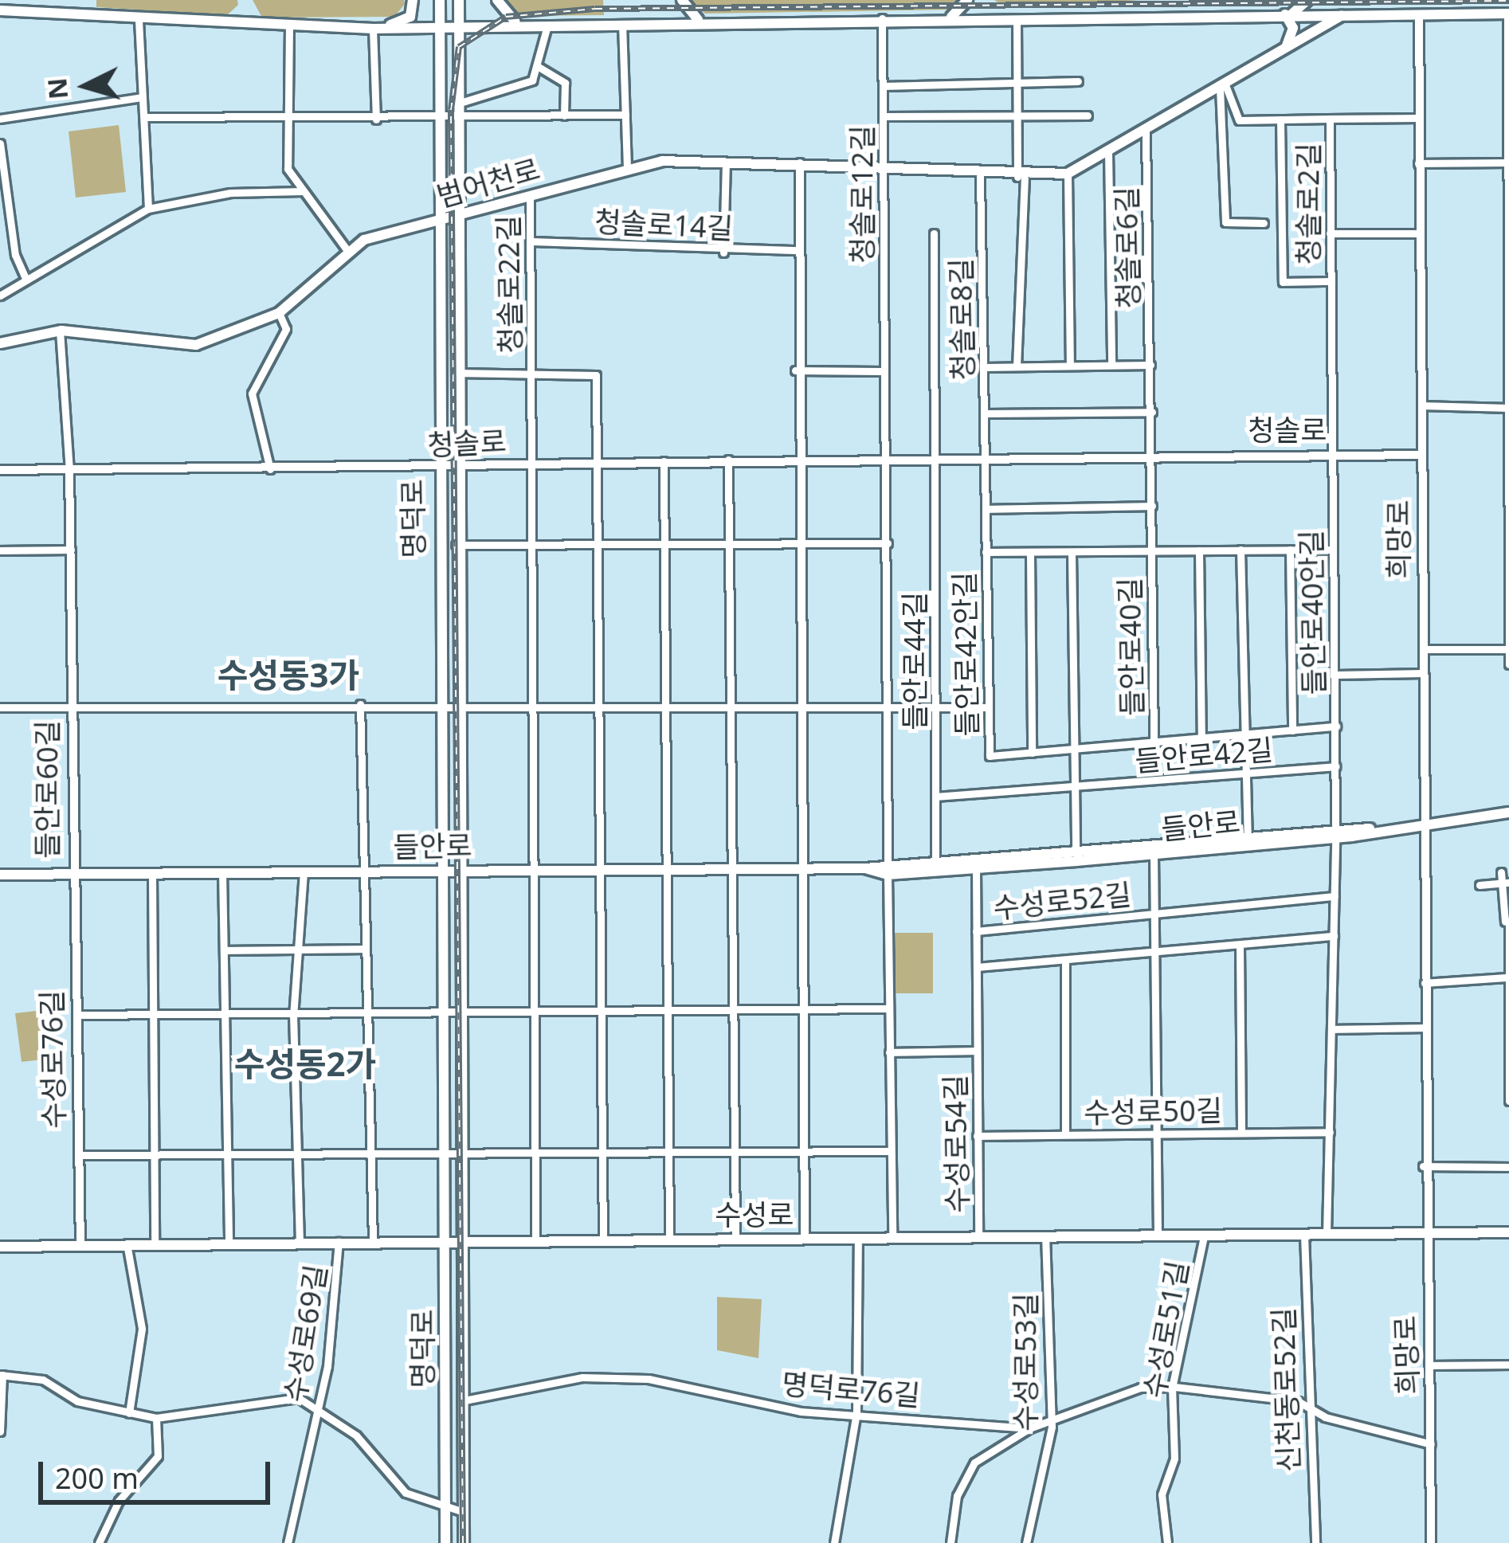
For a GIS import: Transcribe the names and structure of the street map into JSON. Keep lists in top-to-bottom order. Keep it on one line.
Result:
{"streets":{"main road":["범어천로","명덕로","들안로","수성로"],"street":["청솔로12길","청솔로2길","청솔로14길","청솔로6길","청솔로22길","청솔로8길","청솔로","희망로","들안로40안길","들안로40길","들안로42안길","들안로44길","들안로42길","들안로60길","수성로52길","수성로76길","수성로50길","수성로54길","수성로51길","수성로69길","수성로53길","명덕로76길","신천동로52길"]},"crossings":[["범어천로","청솔로12길"],["범어천로","청솔로2길"],["범어천로","청솔로6길"],["범어천로","청솔로22길"],["범어천로","청솔로8길"],["범어천로","명덕로"],["청솔로12길","청솔로"],["청솔로12길","들안로"],["청솔로12길","수성로54길"],["청솔로12길","수성로"],["청솔로2길","청솔로"],["청솔로2길","들안로40안길"],["청솔로14길","청솔로22길"],["청솔로6길","청솔로"],["청솔로22길","청솔로"],["청솔로22길","명덕로"],["청솔로22길","들안로"],["청솔로22길","수성로"],["청솔로8길","청솔로"],["청솔로8길","들안로42안길"],["청솔로","명덕로"],["청솔로","희망로"],["청솔로","들안로40안길"],["청솔로","들안로42안길"],["청솔로","들안로44길"],["청솔로","들안로60길"],["명덕로","들안로"],["명덕로","수성로"],["명덕로","명덕로76길"],["희망로","들안로"],["희망로","수성로"],["희망로","명덕로76길"],["들안로40안길","들안로40길"],["들안로40길","들안로42안길"],["들안로44길","들안로42길"],["들안로44길","들안로"],["들안로60길","들안로"],["들안로60길","수성로76길"],["들안로","수성로52길"],["들안로","수성로76길"],["들안로","수성로54길"],["수성로52길","수성로50길"],["수성로52길","수성로54길"],["수성로52길","수성로"],["수성로76길","수성로"],["수성로50길","수성로54길"],["수성로54길","수성로"],["수성로","수성로51길"],["수성로","수성로69길"],["수성로","수성로53길"],["수성로","신천동로52길"],["수성로51길","명덕로76길"],["수성로53길","명덕로76길"],["명덕로76길","신천동로52길"]],"districts":["수성동3가","수성동2가"],"scale_bar":"200 m","north":"left"}
